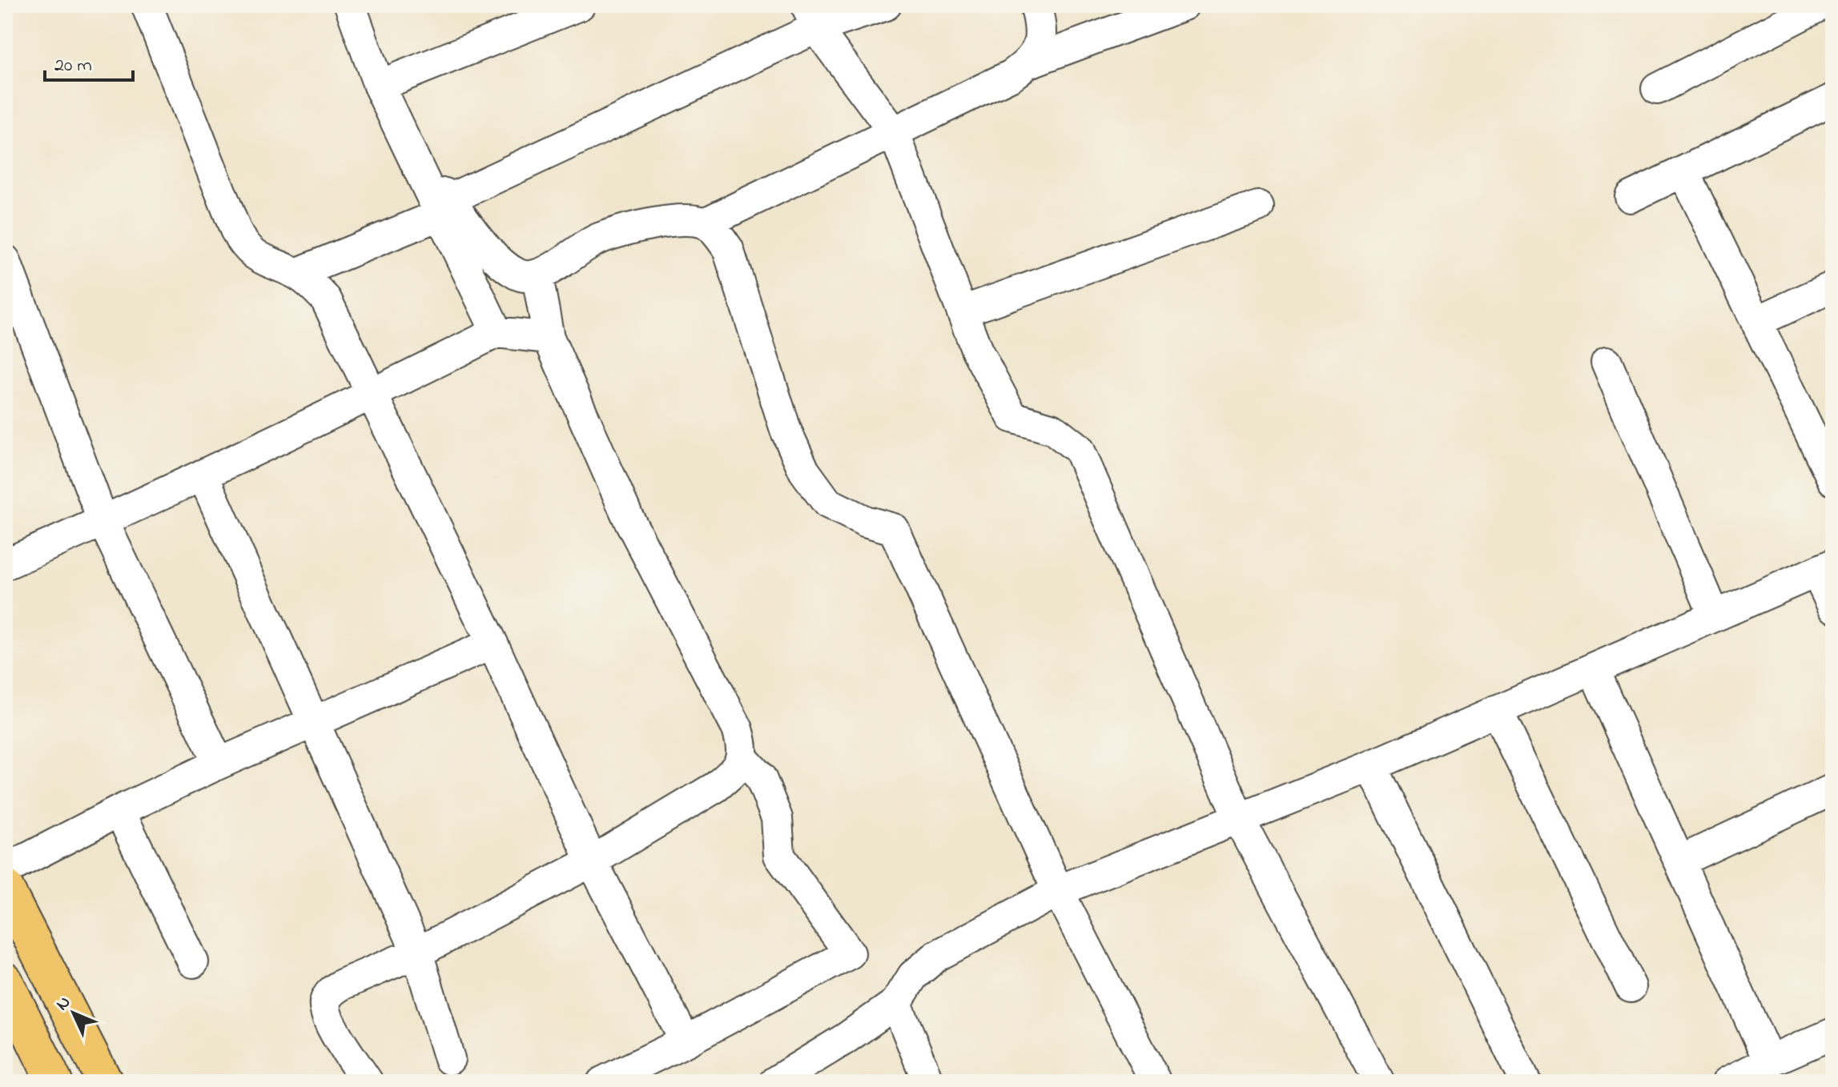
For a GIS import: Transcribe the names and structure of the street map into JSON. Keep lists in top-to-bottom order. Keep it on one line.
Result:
{"scale_bar":"20 m","north":"top left"}
